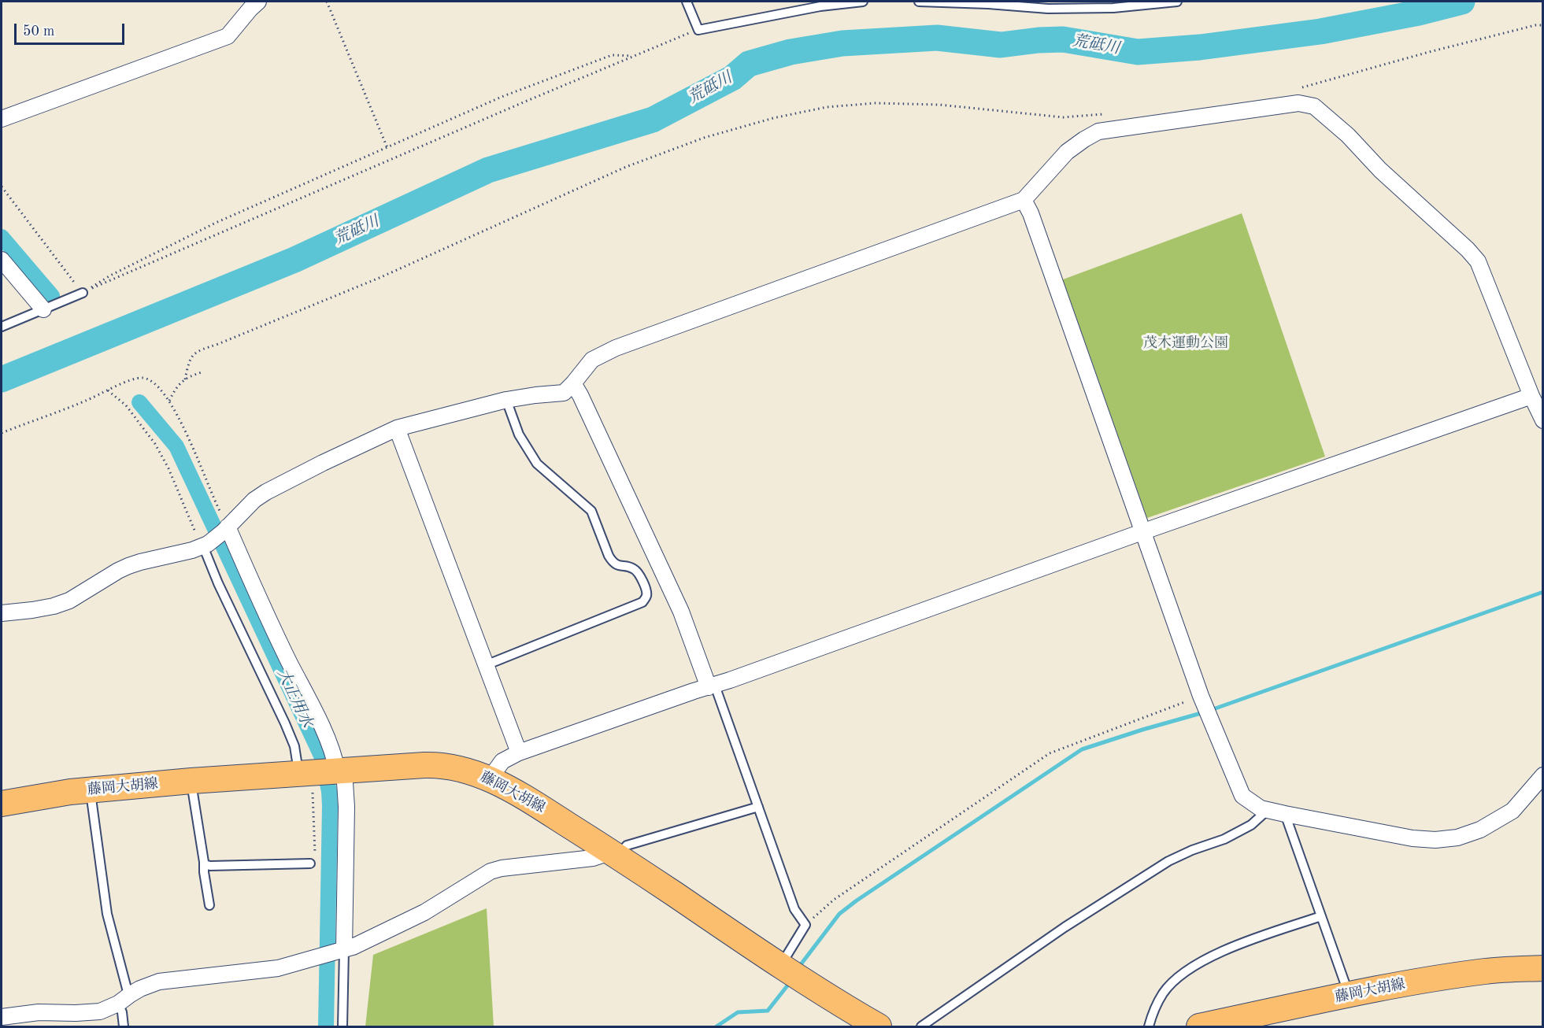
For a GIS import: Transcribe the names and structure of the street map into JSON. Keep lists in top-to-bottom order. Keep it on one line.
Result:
{"streets":{"main road":["藤岡大胡線"]},"water":["荒砥川","大正用水"],"parks":["茂木運動公園"],"scale_bar":"50 m"}
